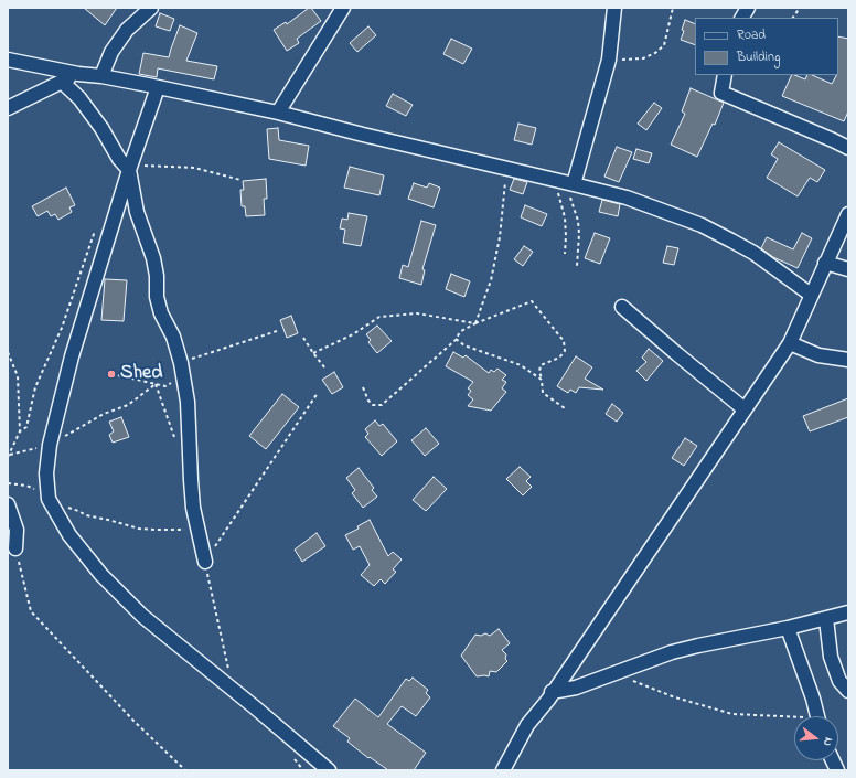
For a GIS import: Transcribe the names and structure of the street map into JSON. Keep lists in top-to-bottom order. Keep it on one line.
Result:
{"places":["Shed"],"legend":["Road","Building"],"north":"right"}
